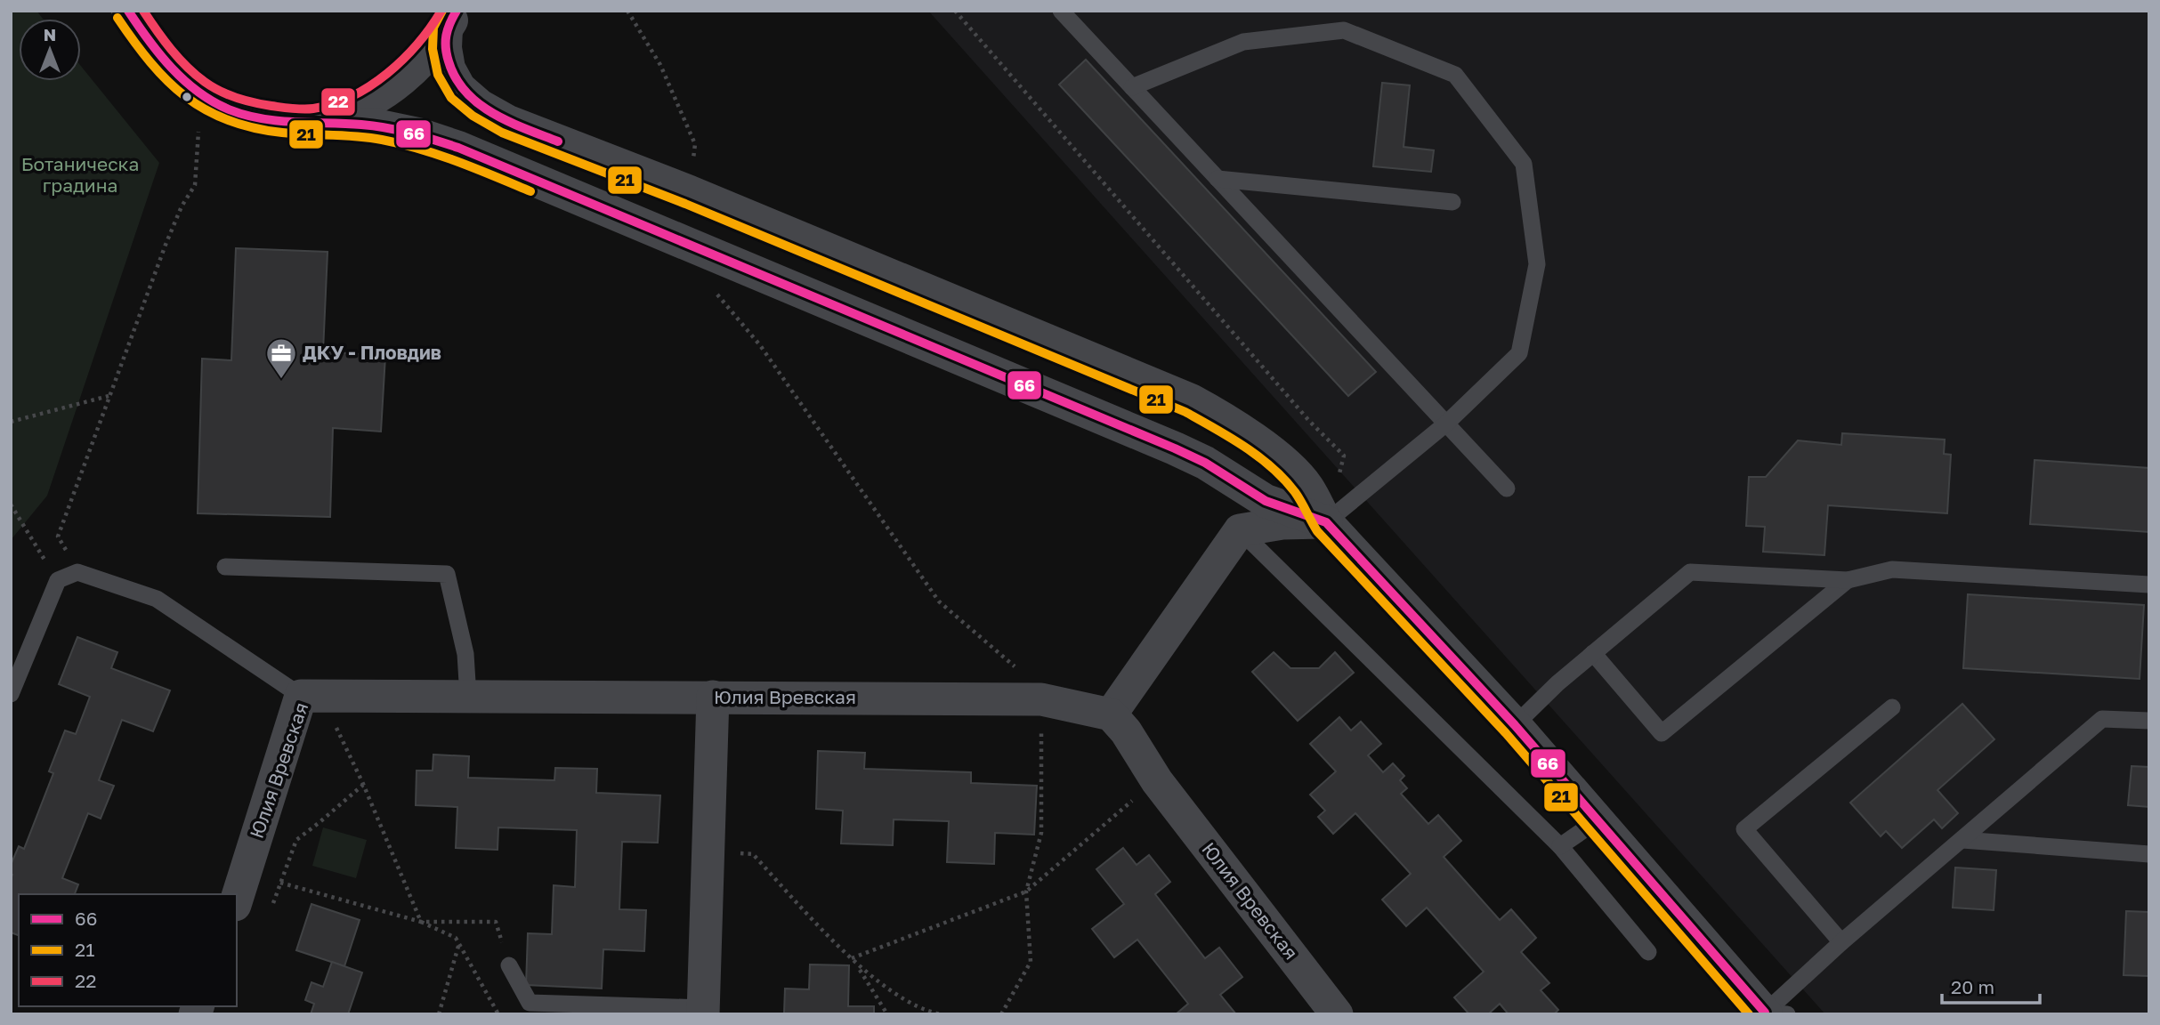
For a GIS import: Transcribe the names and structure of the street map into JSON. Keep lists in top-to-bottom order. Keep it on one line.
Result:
{"streets":{"street":["Юлия Вревская"]},"parks":["Ботаническа градина"],"places":{"office":["ДКУ - Пловдив"]},"lines":["transit line 66","transit line 21","transit line 22"],"legend":["66","21","22"],"scale_bar":"20 m","north":"top"}
